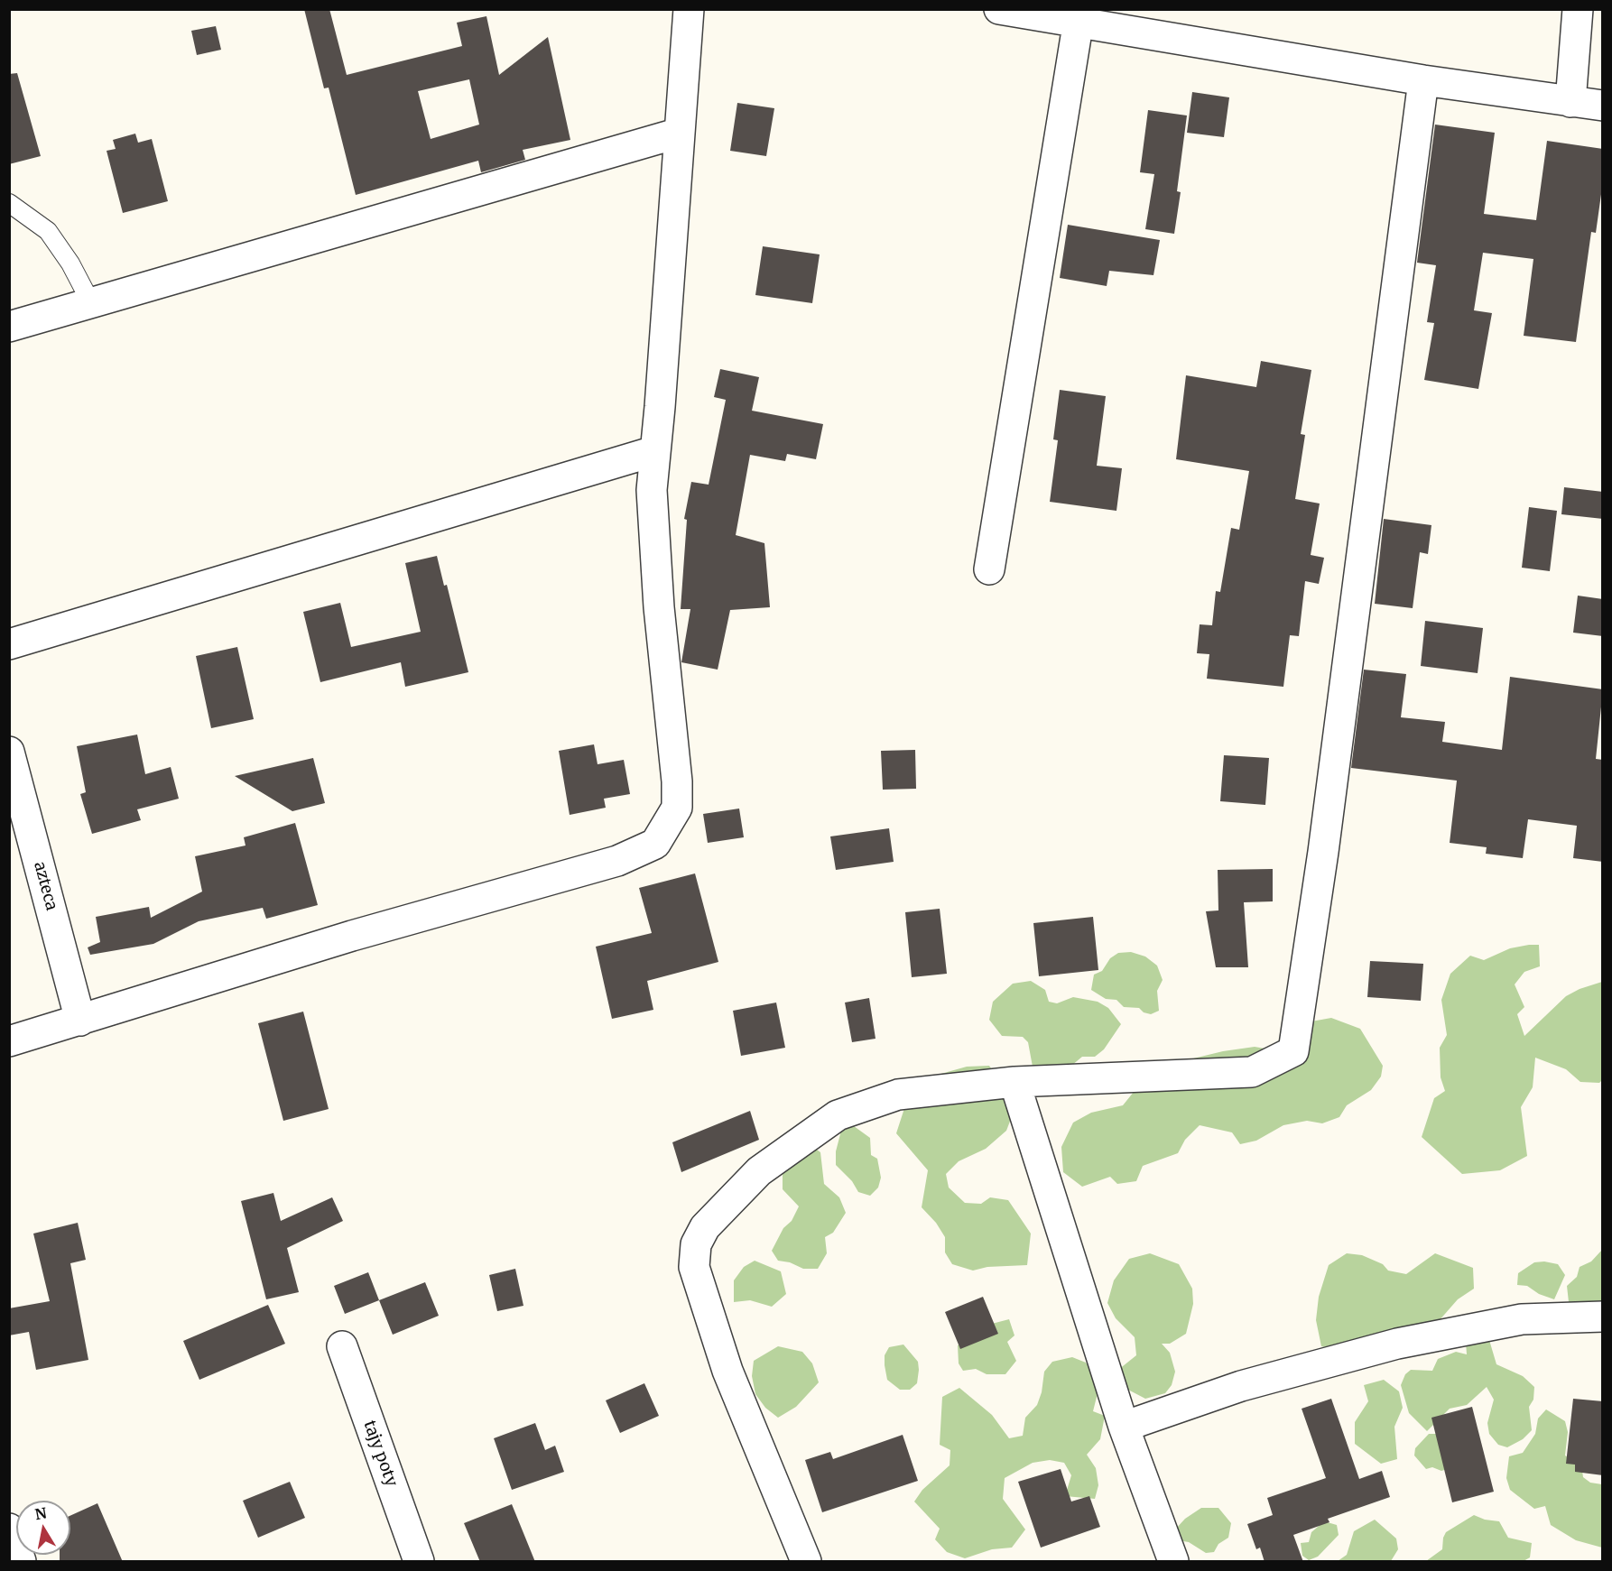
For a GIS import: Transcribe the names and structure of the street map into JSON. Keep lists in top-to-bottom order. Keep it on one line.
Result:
{"streets":{"street":["azteca","tajy poty"]},"north":"top"}
